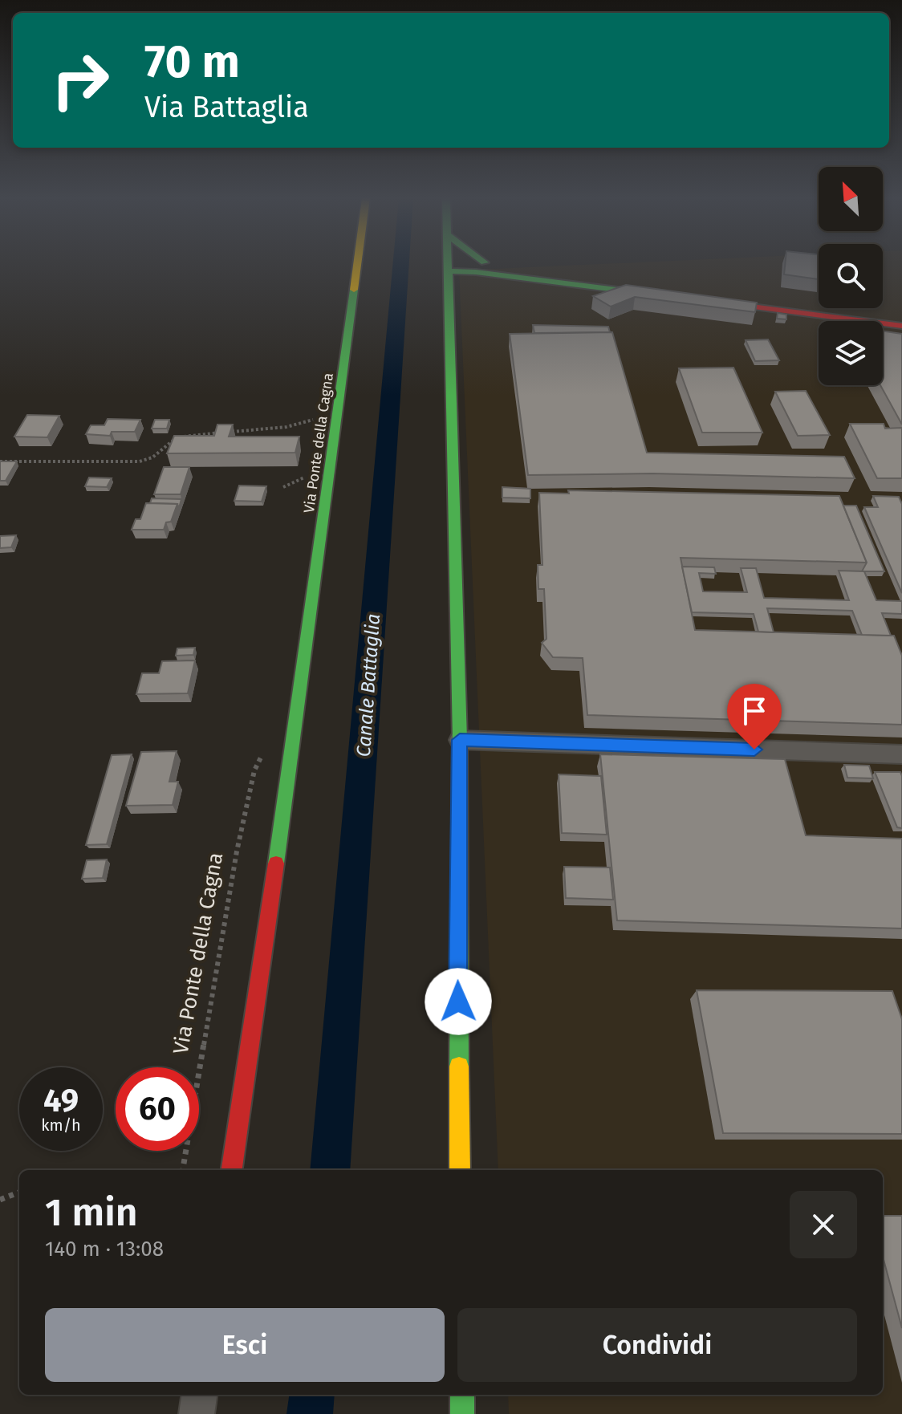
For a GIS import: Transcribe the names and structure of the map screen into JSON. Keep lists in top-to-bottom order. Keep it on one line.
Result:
{"streets":{"street":["Via Ponte della Cagna"]},"water":["Canale Battaglia"],"north":"top left","page":{"turn":["70 m","Via Battaglia"],"speed":"49 km/h","limit":"60","heading":["1 min","140 m · 13:08"],"buttons":["Esci","Condividi"]}}
